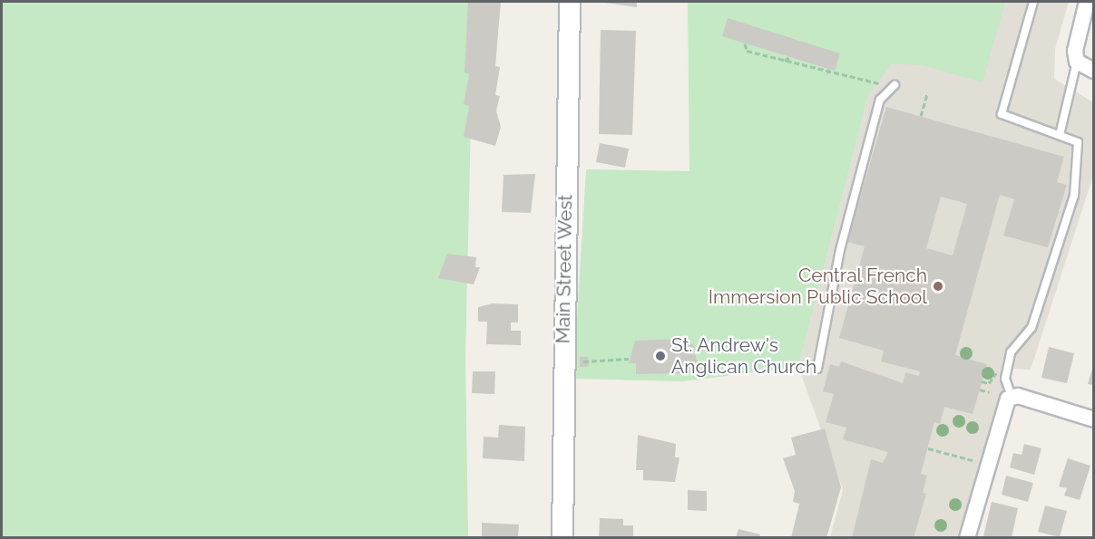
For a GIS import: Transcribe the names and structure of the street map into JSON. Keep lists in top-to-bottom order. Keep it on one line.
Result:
{"streets":{"main road":["Main Street West"]},"places":["Central French Immersion Public School","St. Andrew's Anglican Church"]}
